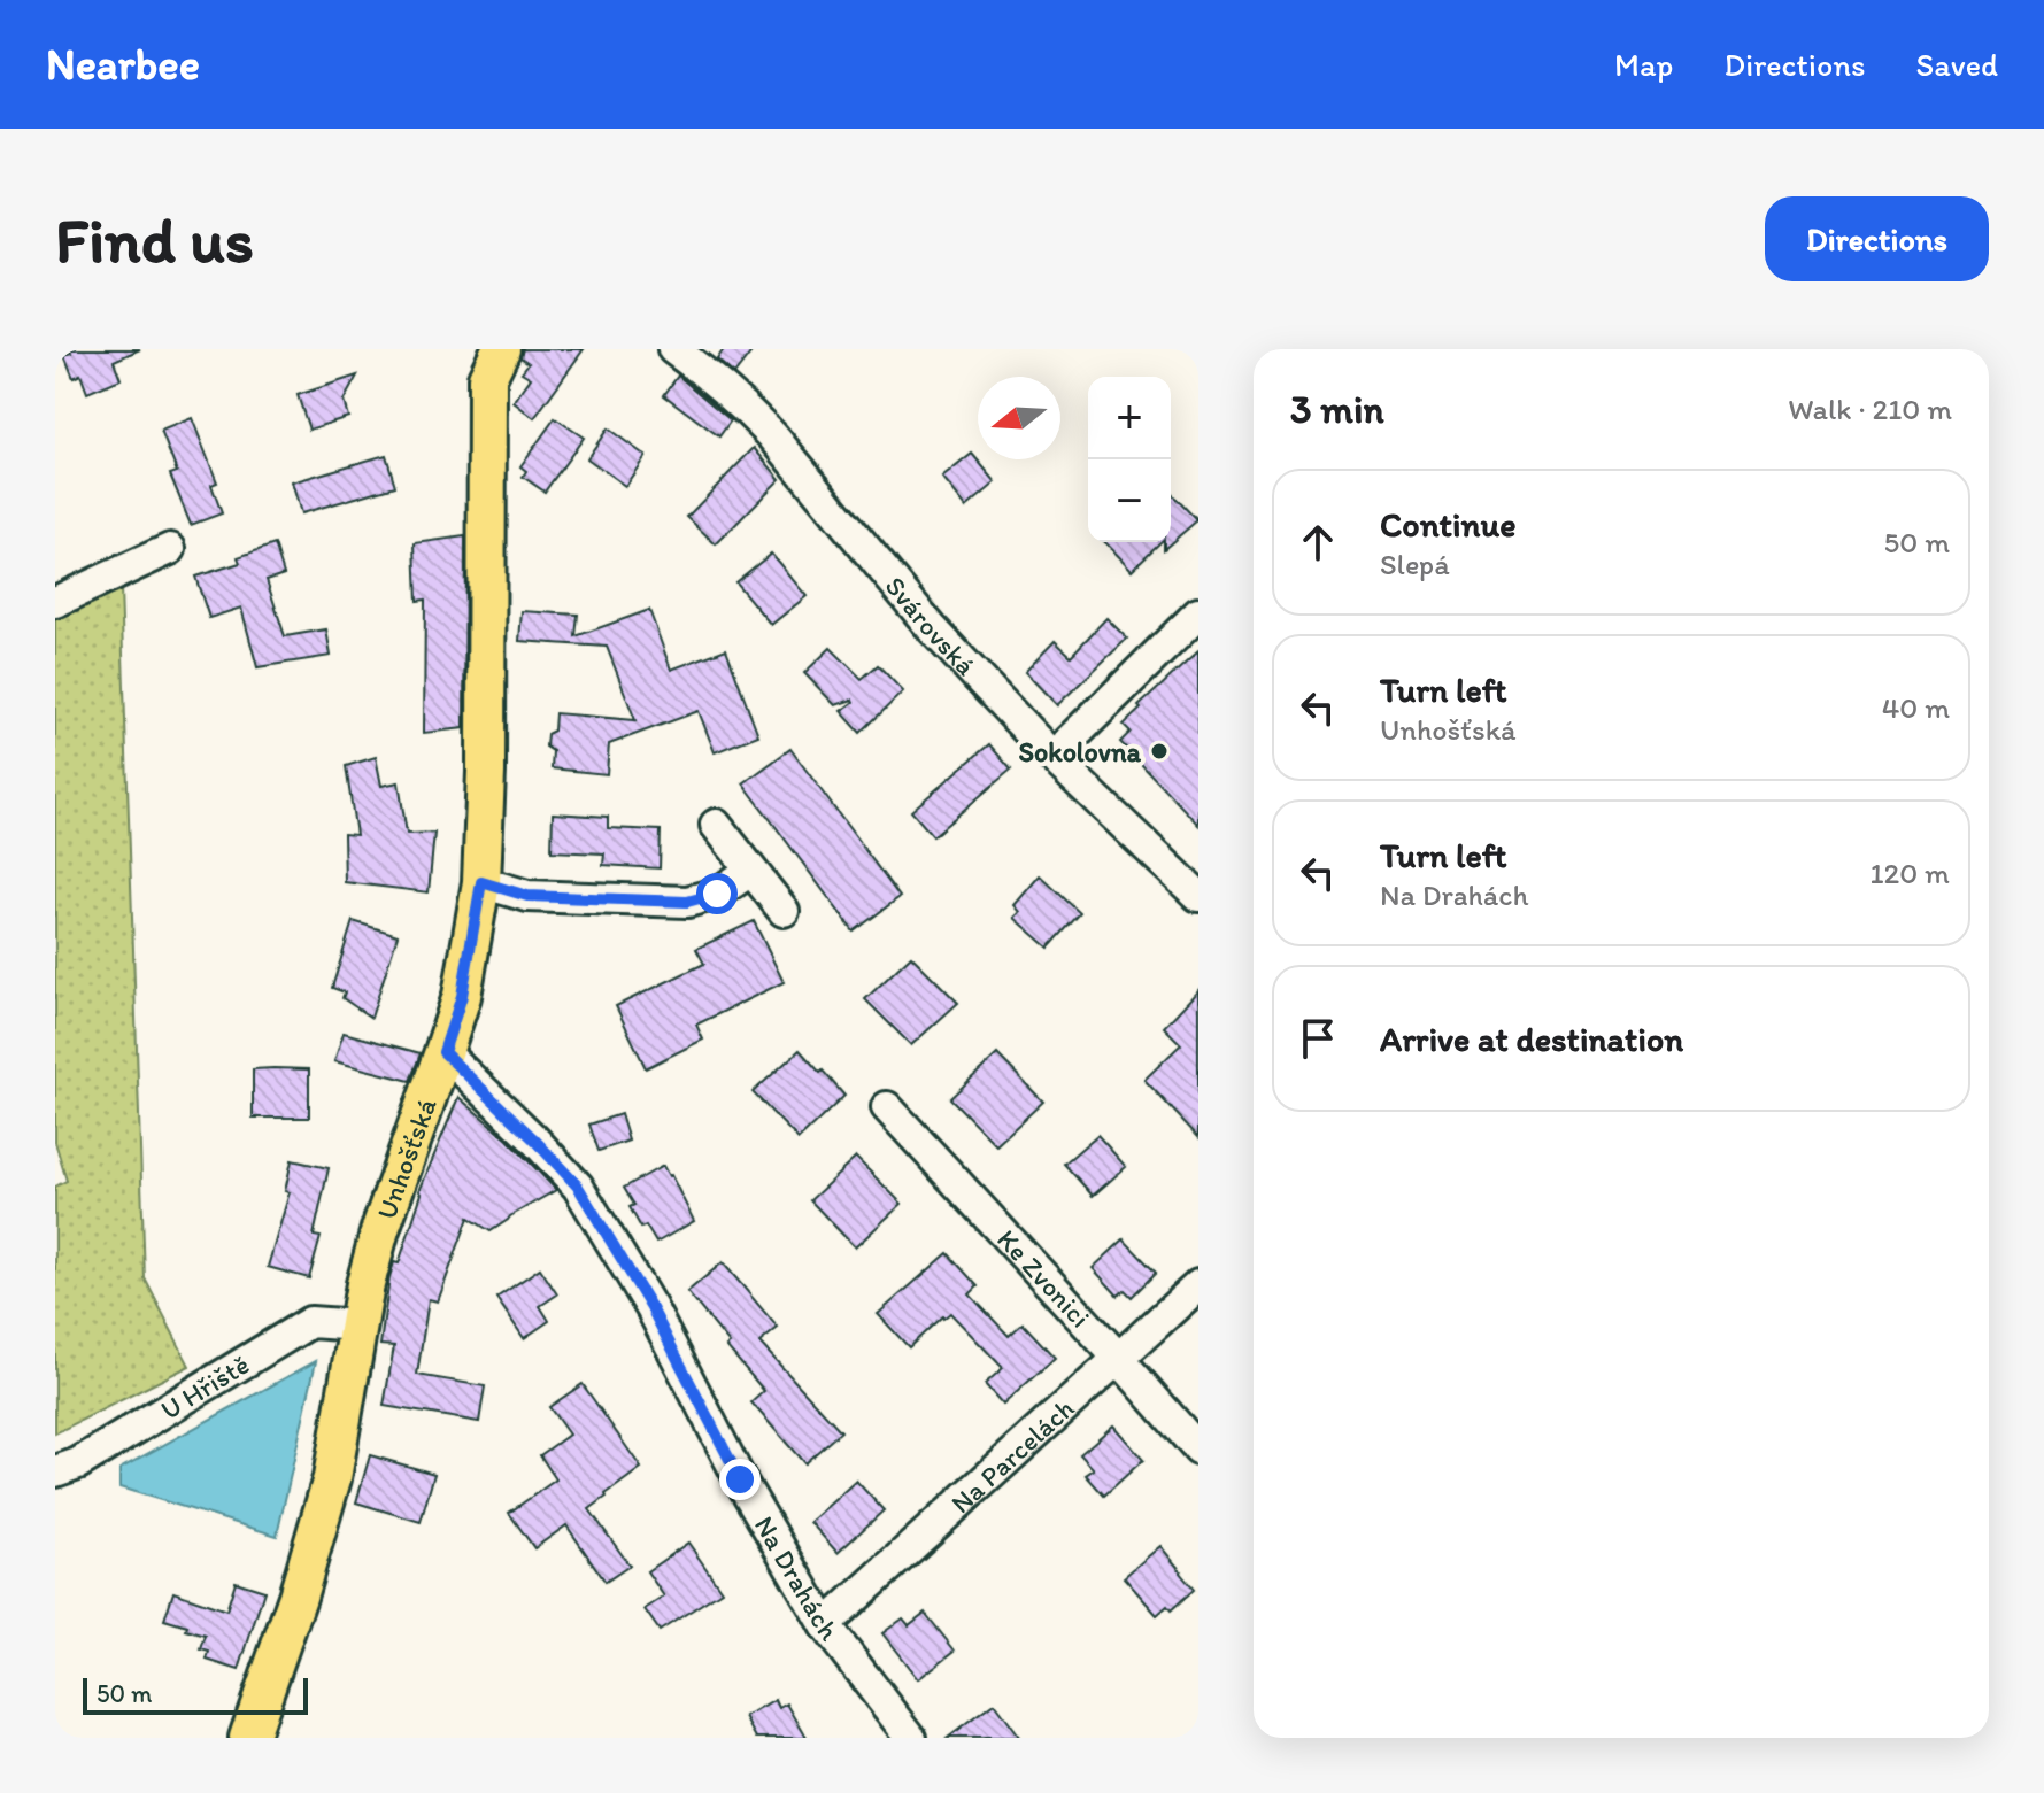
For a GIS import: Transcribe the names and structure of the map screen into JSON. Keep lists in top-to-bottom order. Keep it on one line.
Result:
{"streets":{"main road":["Unhošťská"],"street":["Svárovská","Ke Zvonici","U Hřiště","Na Parcelách","Na Drahách"]},"crossings":[["Unhošťská","U Hřiště"],["Unhošťská","Na Drahách"],["Ke Zvonici","Na Parcelách"],["Na Parcelách","Na Drahách"]],"places":["Sokolovna"],"scale_bar":"50 m","north":"left","page":{"header":"Nearbee","nav":["Map","Directions","Saved"],"buttons":"Directions","title":"Find us","heading":["3 min","Walk · 210 m"],"map_buttons":["+","−"],"list":[["Continue","Slepá","50 m"],["Turn left","Unhošťská","40 m"],["Turn left","Na Drahách","120 m"],"Arrive at destination"],"scale":"50 m"}}
